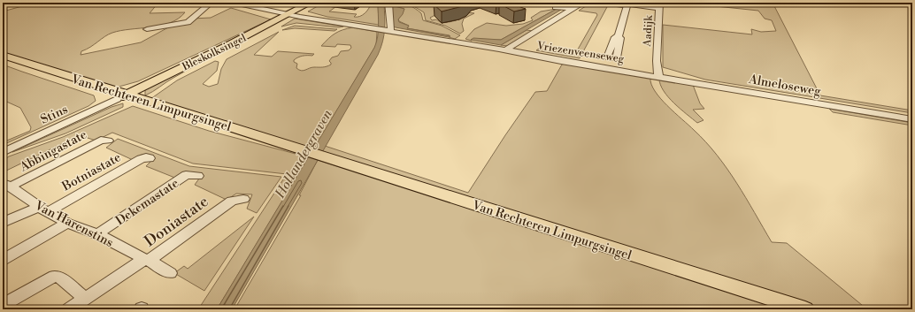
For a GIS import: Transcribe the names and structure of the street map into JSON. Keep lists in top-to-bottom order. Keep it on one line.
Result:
{"streets":{"main road":["Bleskolksingel","Van Rechteren Limpurgsingel"],"street":["Aadijk","Vriezenveenseweg","Almeloseweg","Stins","Abbingastate","Botniastate","Dekemastate","Doniastate","Van Harenstins"]},"crossings":[["Aadijk","Vriezenveenseweg"],["Aadijk","Almeloseweg"],["Bleskolksingel","Vriezenveenseweg"],["Bleskolksingel","Van Rechteren Limpurgsingel"],["Bleskolksingel","Stins"],["Vriezenveenseweg","Almeloseweg"],["Van Rechteren Limpurgsingel","Stins"],["Abbingastate","Van Harenstins"],["Botniastate","Van Harenstins"],["Dekemastate","Van Harenstins"],["Doniastate","Van Harenstins"]],"water":["Hollandergraven"]}
